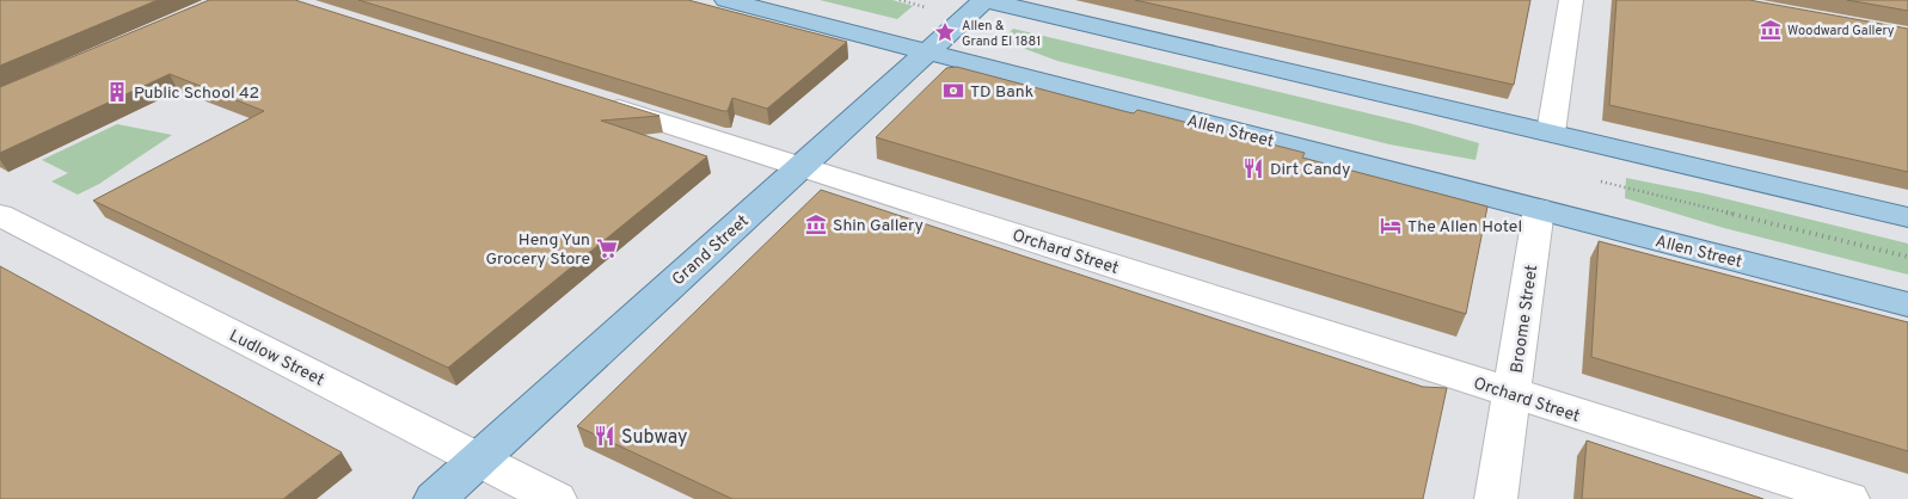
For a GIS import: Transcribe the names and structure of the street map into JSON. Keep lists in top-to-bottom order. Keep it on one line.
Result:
{"streets":{"main road":["Allen Street","Grand Street"],"street":["Orchard Street","Broome Street","Ludlow Street"]},"crossings":[["Allen Street","Grand Street"],["Allen Street","Broome Street"],["Grand Street","Orchard Street"],["Grand Street","Ludlow Street"],["Orchard Street","Broome Street"]],"places":{"museum":["Woodward Gallery","Shin Gallery"],"place":["Allen & Grand El 1881"],"bank":["TD Bank"],"building":["Public School 42"],"restaurant":["Dirt Candy","Subway"],"hotel":["The Allen Hotel"],"supermarket":["Heng Yun Grocery Store"]}}
